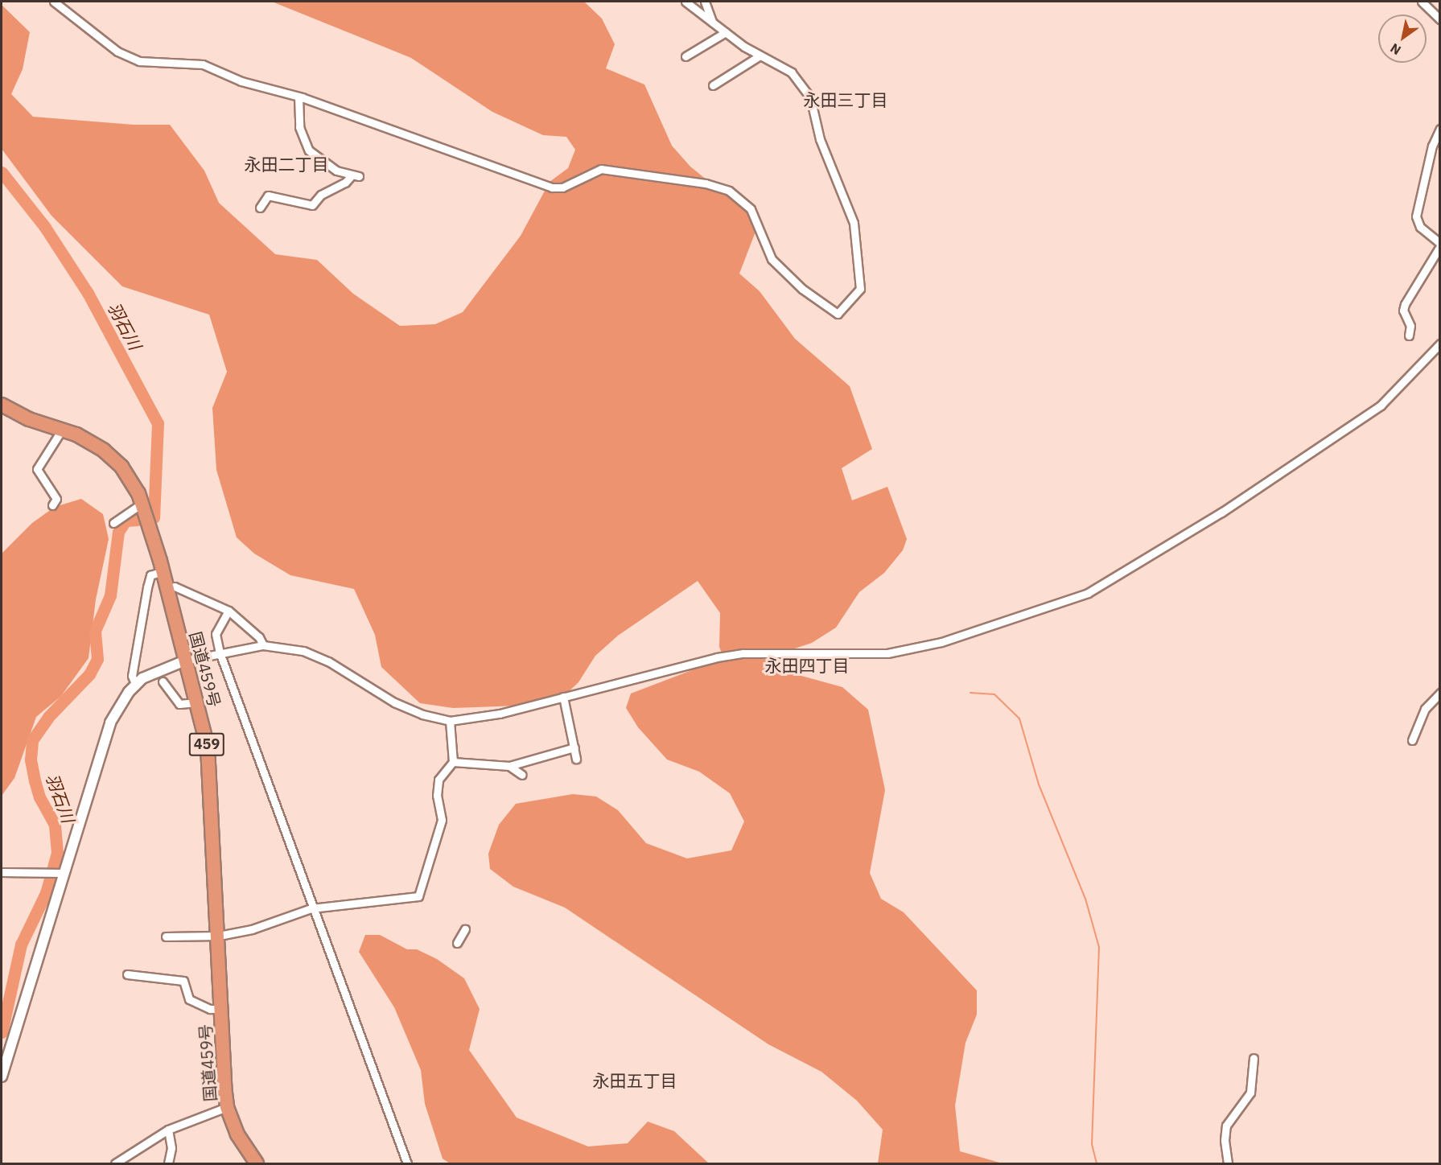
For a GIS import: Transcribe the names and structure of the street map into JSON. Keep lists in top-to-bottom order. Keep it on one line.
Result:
{"streets":{"highway":["国道459号","459"]},"districts":["永田三丁目","永田二丁目","永田四丁目","永田五丁目"],"water":["羽石川"],"north":"bottom left"}
